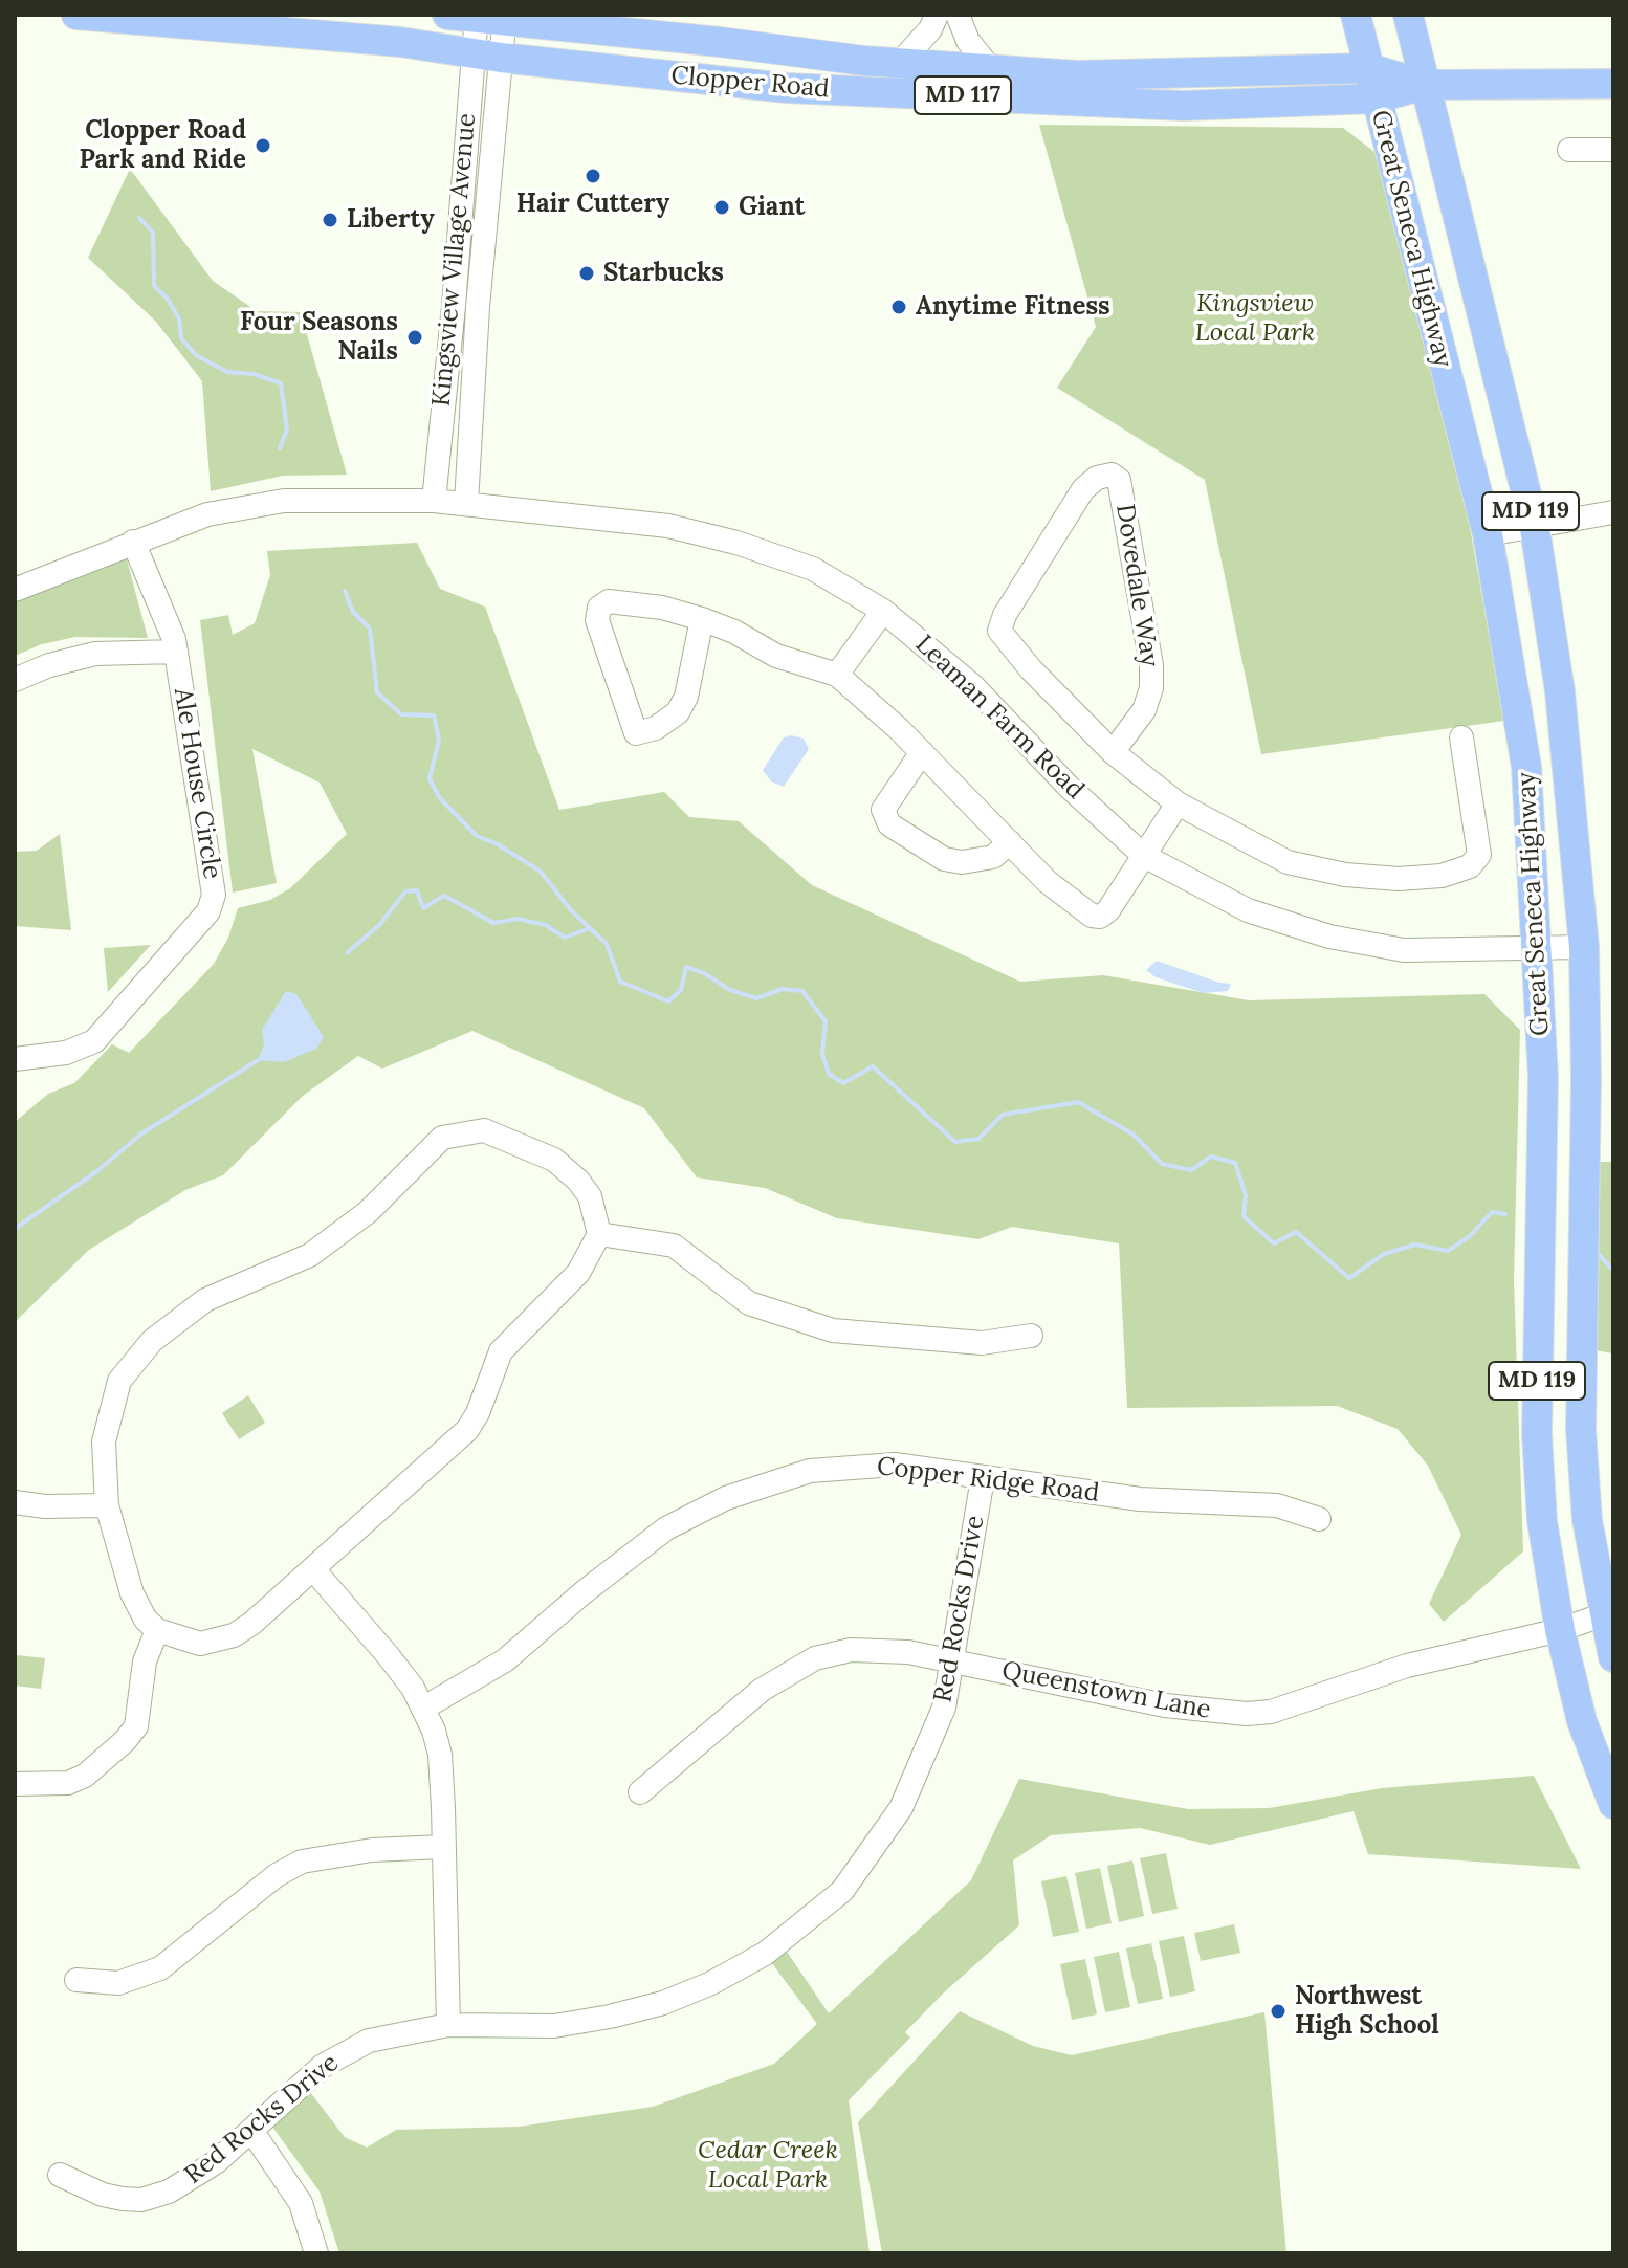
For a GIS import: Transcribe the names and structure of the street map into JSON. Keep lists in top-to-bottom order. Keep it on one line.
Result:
{"streets":{"main road":["Clopper Road","MD 117","Great Seneca Highway","MD 119"],"street":["Kingsview Village Avenue","Dovedale Way","Leaman Farm Road","Ale House Circle","Copper Ridge Road","Red Rocks Drive","Queenstown Lane"]},"crossings":[["Clopper Road","Great Seneca Highway"],["Clopper Road","Kingsview Village Avenue"],["Great Seneca Highway","Leaman Farm Road"],["Great Seneca Highway","Queenstown Lane"],["Kingsview Village Avenue","Leaman Farm Road"],["Leaman Farm Road","Ale House Circle"],["Copper Ridge Road","Red Rocks Drive"],["Red Rocks Drive","Queenstown Lane"]],"parks":["Kingsview Local Park","Cedar Creek Local Park"],"places":["Clopper Road Park and Ride","Hair Cuttery","Giant","Liberty","Starbucks","Anytime Fitness","Four Seasons Nails","Northwest High School"]}
